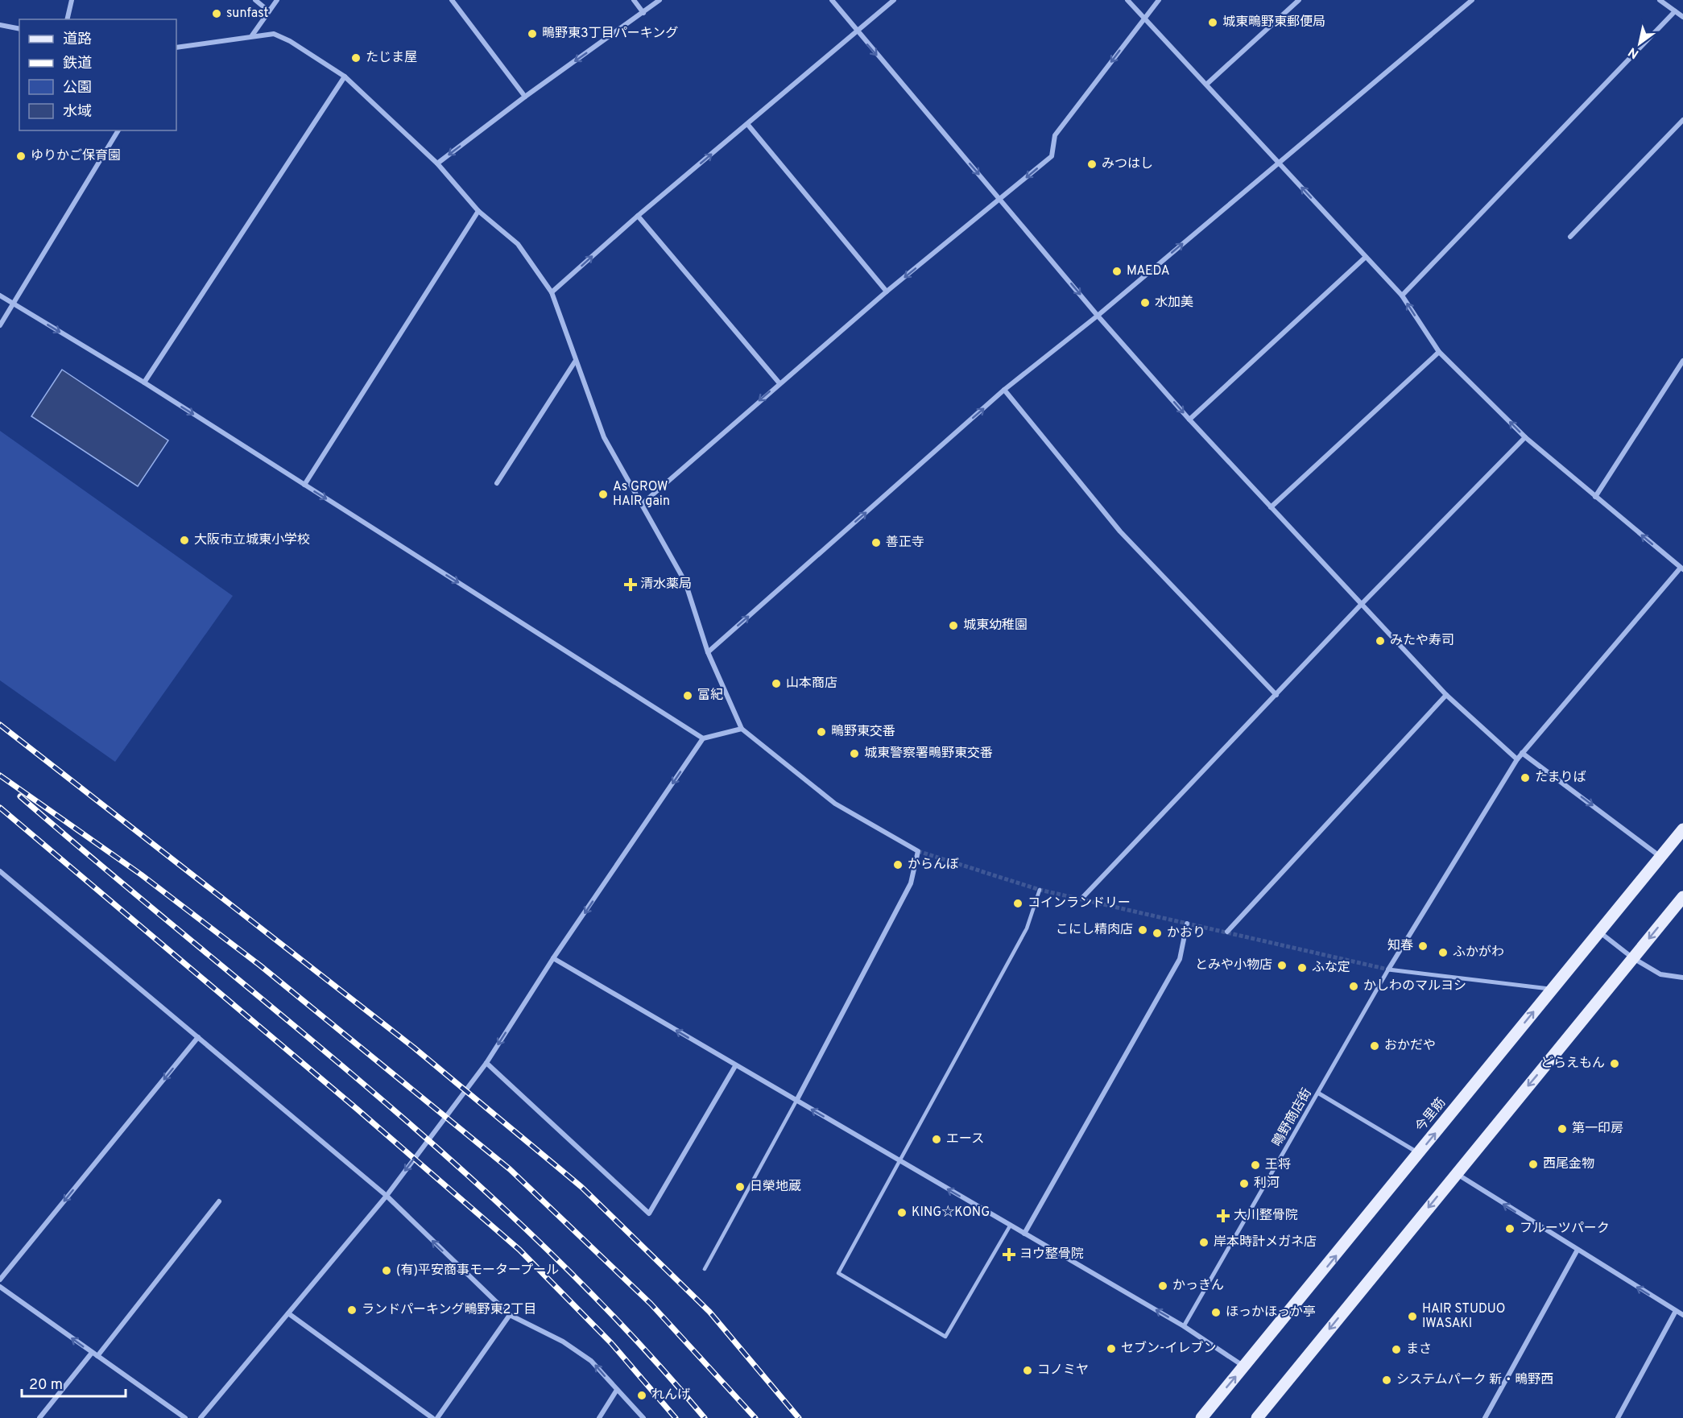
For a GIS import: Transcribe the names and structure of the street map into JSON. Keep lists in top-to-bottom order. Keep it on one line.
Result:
{"streets":{"main road":["今里筋"],"street":["鴫野商店街"]},"places":{"other":["sunfast","城東鴫野東郵便局","鴫野東3丁目パーキング","たじま屋","ゆりかご保育園","みつはし","MAEDA","水加美","As GROW HAIR gain","大阪市立城東小学校","善正寺","城東幼稚園","みたや寿司","山本商店","富紀","鴫野東交番","城東警察署鴫野東交番","たまりば","からんぼ","コインランドリー","こにし精肉店","かおり","知春","ふかがわ","とみや小物店","ふな定","かしわのマルヨシ","おかだや","どらえもん","第一印房","エース","西尾金物","王将","利河","日榮地蔵","KING☆KONG","フルーツパーク","岸本時計メガネ店","(有)平安商事モータープール","かっきん","ランドパーキング鴫野東2丁目","ほっかほっか亭","HAIR STUDUO IWASAKI","セブン-イレブン","まさ","コノミヤ","システムパーク 新・鴫野西","れんげ"],"health":["清水薬局","大川整骨院","ヨウ整骨院"]},"legend":["道路","鉄道","公園","水域"],"scale_bar":"20 m","north":"bottom left"}
